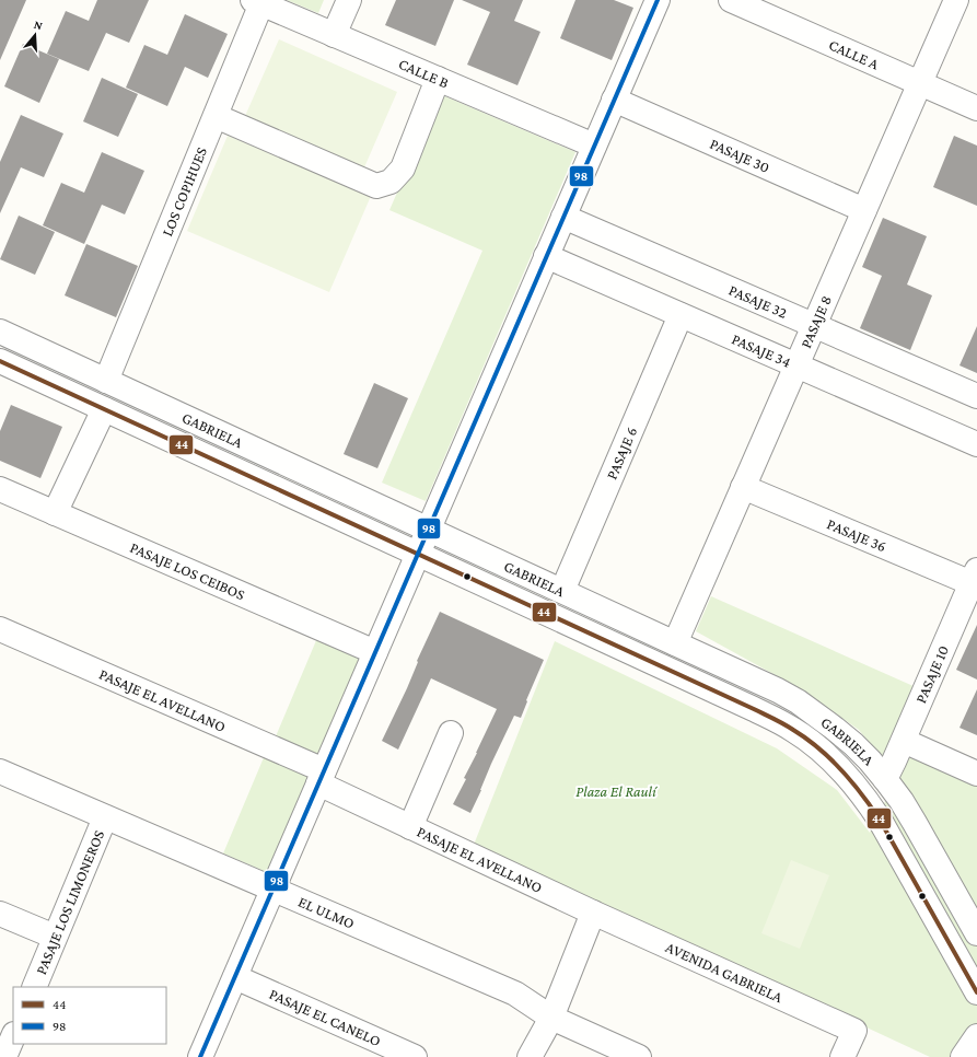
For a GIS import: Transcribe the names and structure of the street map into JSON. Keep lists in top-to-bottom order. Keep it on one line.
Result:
{"streets":{"street":["CALLE A","CALLE B","PASAJE 30","LOS COPIHUES","PASAJE 32","PASAJE 8","PASAJE 34","GABRIELA","PASAJE 6","PASAJE 36","PASAJE LOS CEIBOS","PASAJE 10","PASAJE EL AVELLANO","PASAJE LOS LIMONEROS","EL ULMO","AVENIDA GABRIELA","PASAJE EL CANELO"]},"crossings":[["CALLE A","PASAJE 8"],["CALLE B","LOS COPIHUES"],["PASAJE 30","PASAJE 8"],["LOS COPIHUES","GABRIELA"],["PASAJE 32","PASAJE 8"],["PASAJE 8","PASAJE 34"],["PASAJE 8","GABRIELA"],["PASAJE 8","PASAJE 36"],["PASAJE 34","PASAJE 6"],["GABRIELA","PASAJE 6"],["GABRIELA","PASAJE 10"],["PASAJE 36","PASAJE 10"],["PASAJE EL AVELLANO","AVENIDA GABRIELA"],["PASAJE LOS LIMONEROS","EL ULMO"]],"parks":["Plaza El Raulí"],"lines":["transit line 98","transit line 44"],"legend":["44","98"],"north":"top"}
